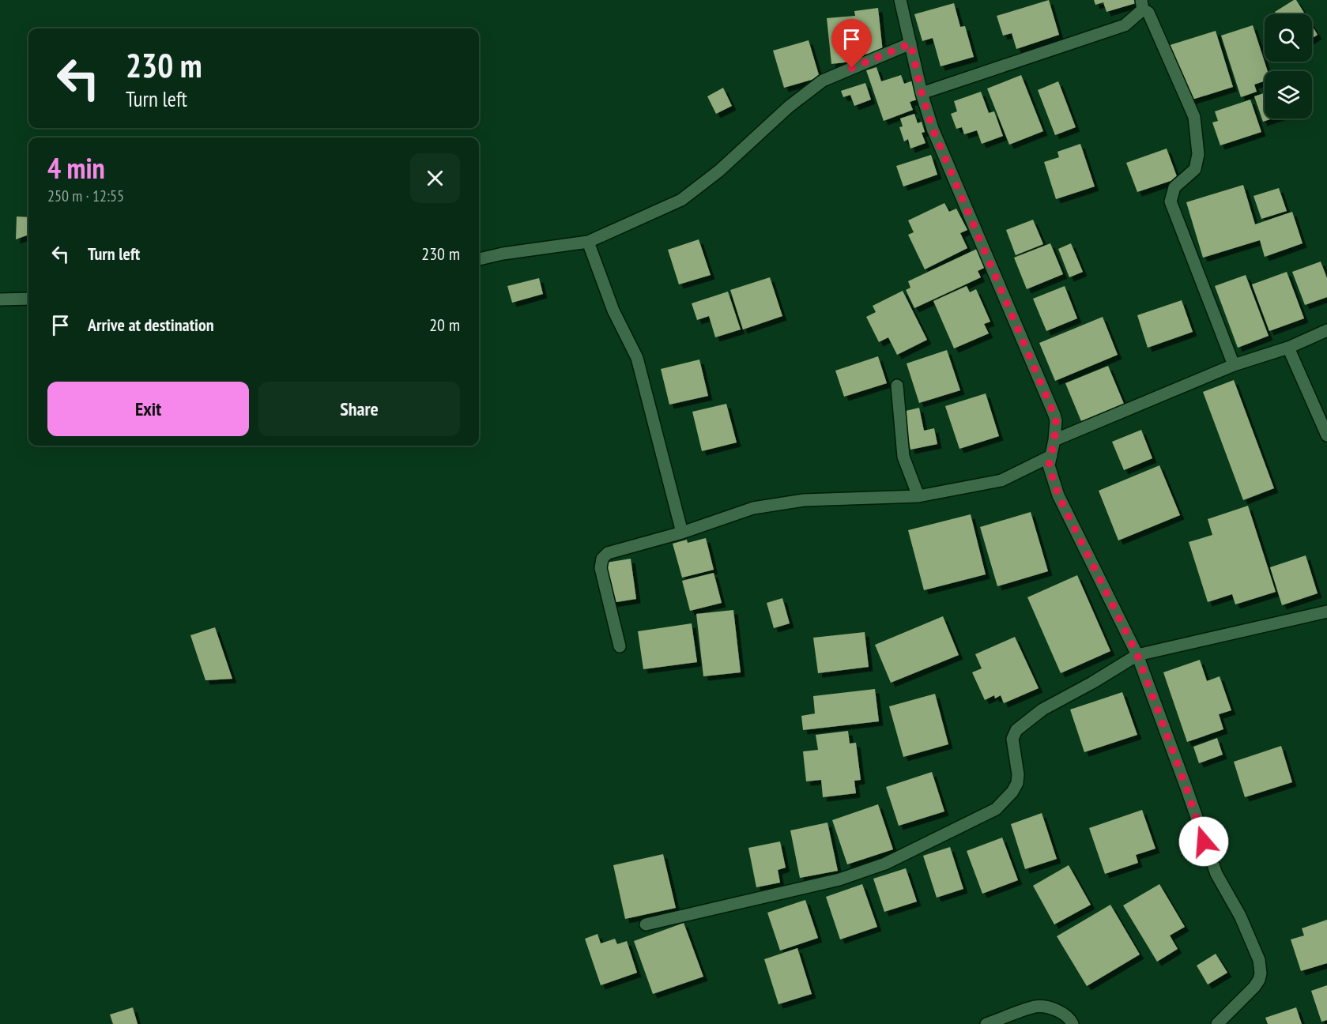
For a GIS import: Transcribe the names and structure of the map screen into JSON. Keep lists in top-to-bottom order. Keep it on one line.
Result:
{"page":{"turn":["230 m","Turn left"],"heading":["4 min","250 m · 12:55"],"list":[{"name":"Turn left","value":"230 m"},{"name":"Arrive at destination","value":"20 m"}],"buttons":["Exit","Share"]}}
